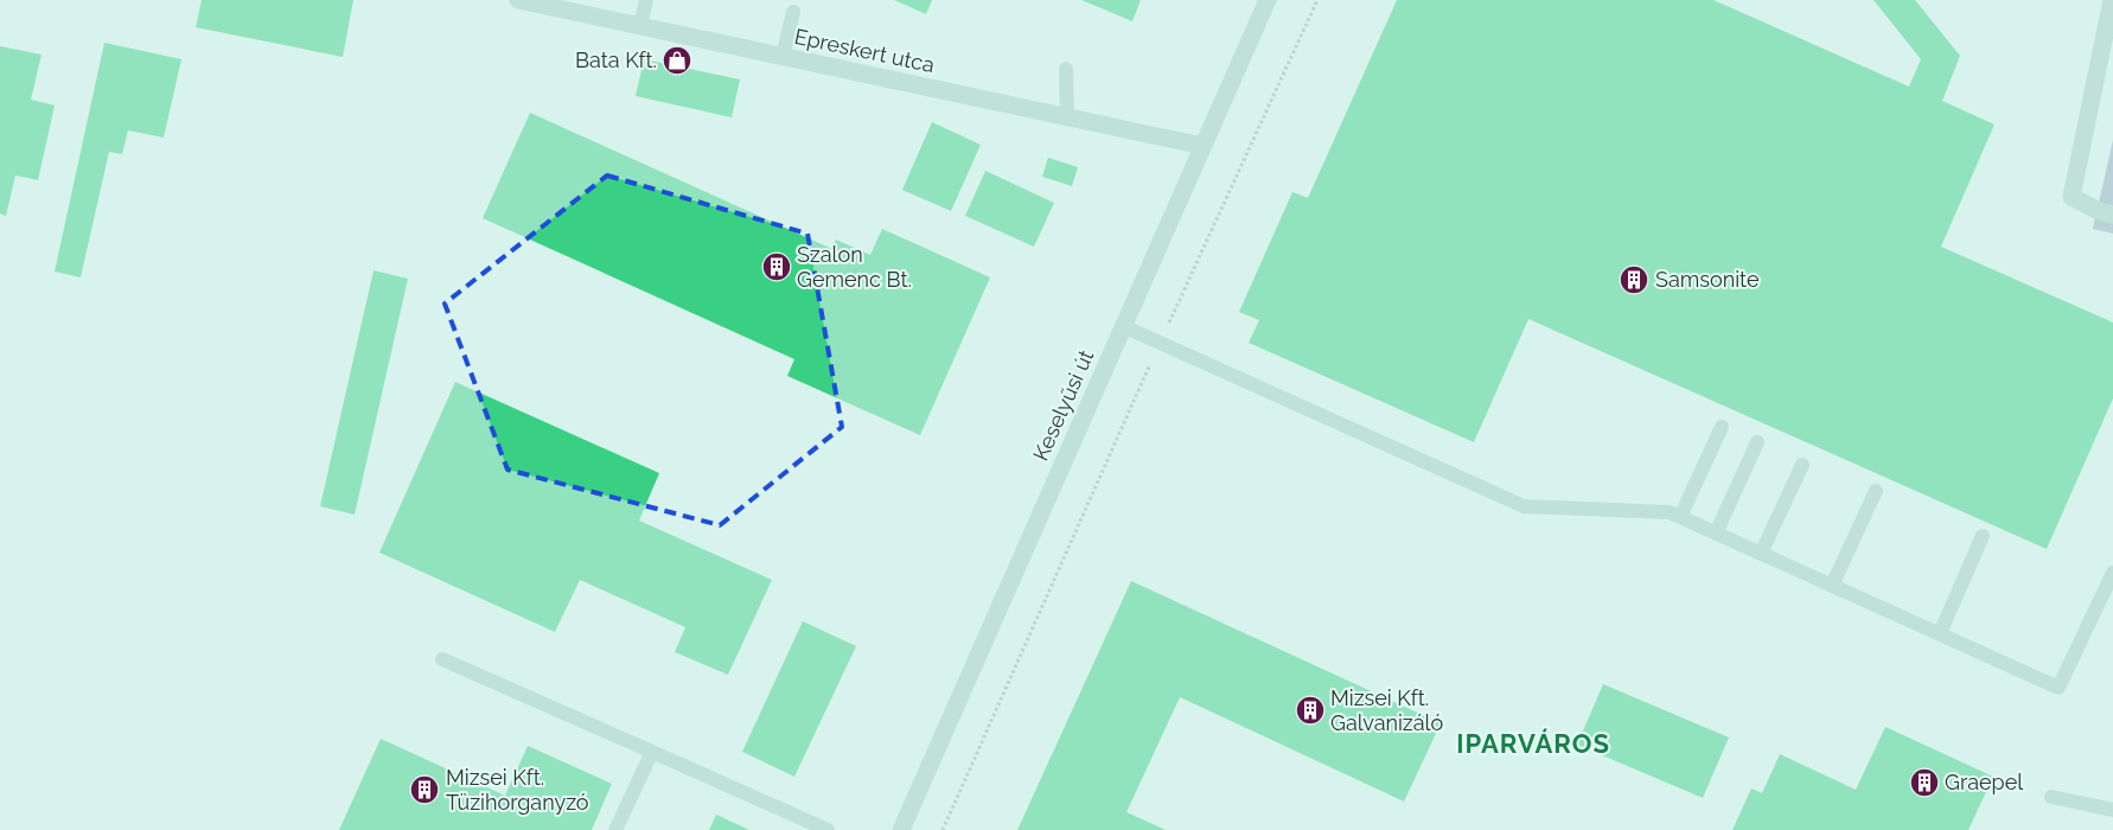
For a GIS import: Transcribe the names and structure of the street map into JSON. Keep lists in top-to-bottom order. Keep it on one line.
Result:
{"streets":{"street":["Epreskert utca","Keselyűsi út"]},"crossings":[["Epreskert utca","Keselyűsi út"]],"districts":["IPARVÁROS"],"places":{"shop":["Bata Kft."],"building":["Szalon Gemenc Bt.","Samsonite","Mizsei Kft. Galvanizáló","Graepel","Mizsei Kft. Tüzihorganyzó"]}}
